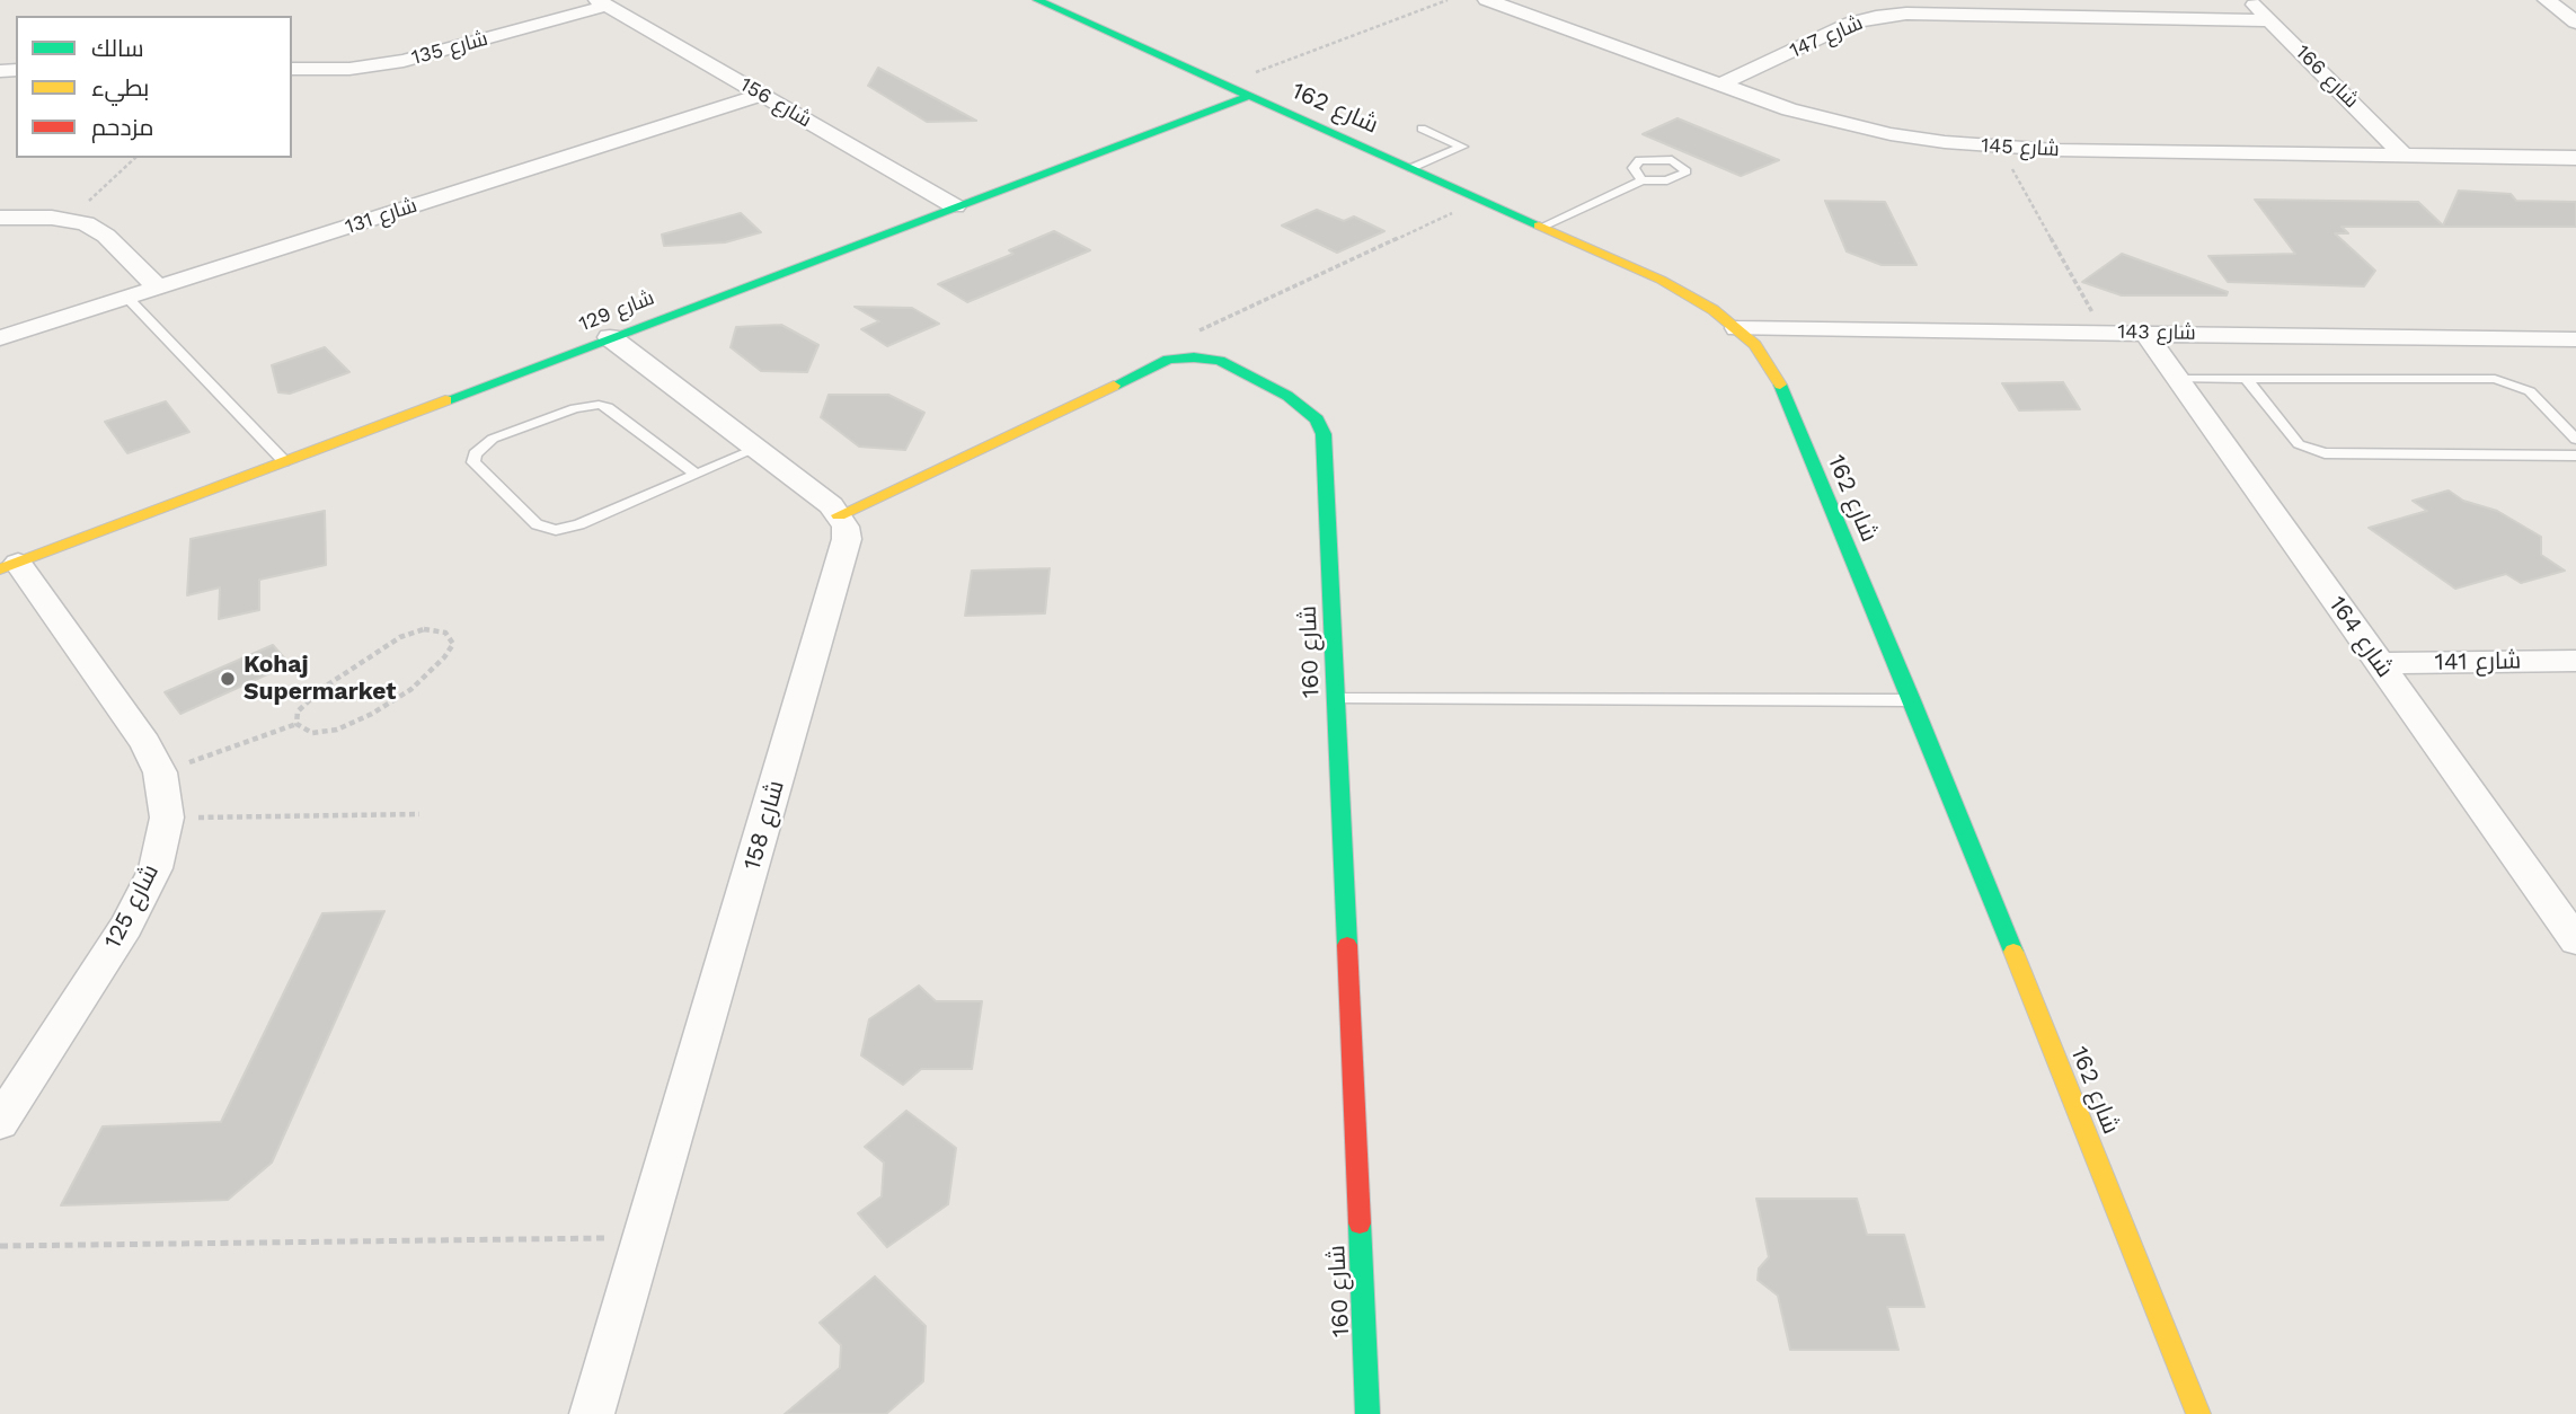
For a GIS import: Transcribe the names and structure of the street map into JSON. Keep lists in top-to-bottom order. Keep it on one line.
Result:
{"streets":{"street":["شارع 147","شارع 135","شارع 166","شارع 156","شارع 162","شارع 145","شارع 131","شارع 129","شارع 143","شارع 164","شارع 160","شارع 141","شارع 158","شارع 125"]},"crossings":[["شارع 147","شارع 166"],["شارع 147","شارع 145"],["شارع 135","شارع 156"],["شارع 166","شارع 145"],["شارع 156","شارع 131"],["شارع 156","شارع 129"],["شارع 162","شارع 129"],["شارع 162","شارع 143"],["شارع 129","شارع 125"],["شارع 143","شارع 164"],["شارع 164","شارع 141"],["شارع 160","شارع 158"]],"places":["Kohaj Supermarket"],"legend":["سالك","بطيء","مزدحم"]}
